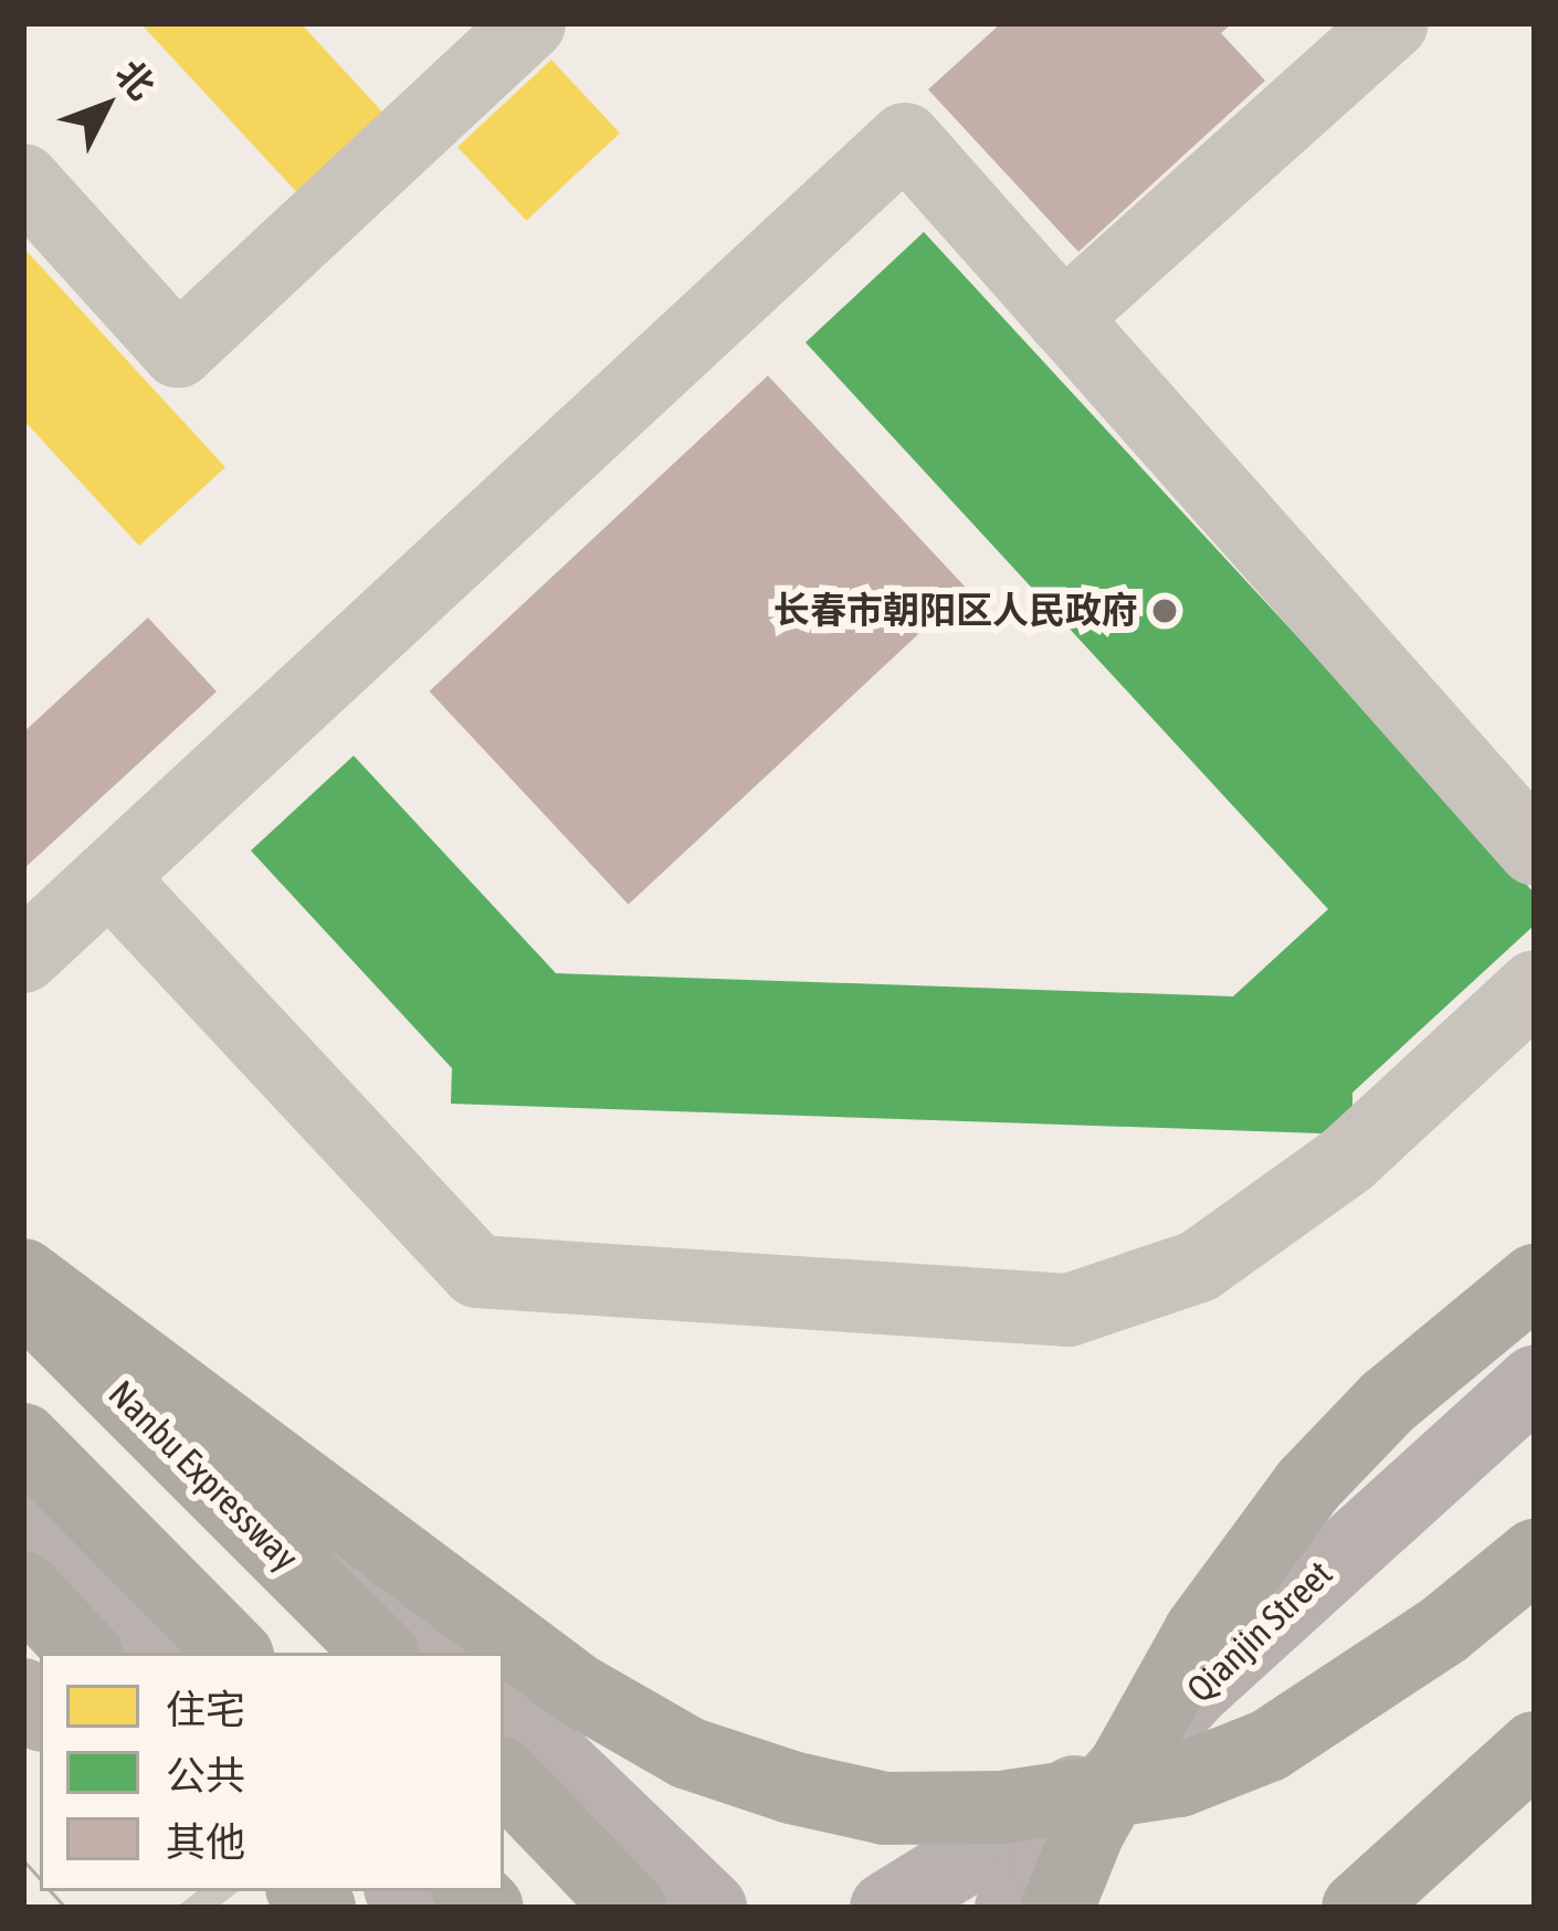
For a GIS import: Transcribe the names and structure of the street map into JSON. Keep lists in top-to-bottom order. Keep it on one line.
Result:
{"streets":{"highway":["Nanbu Expressway"],"main road":["Qianjin Street"]},"places":["长春市朝阳区人民政府"],"legend":["住宅","公共","其他"],"north":"top right"}
